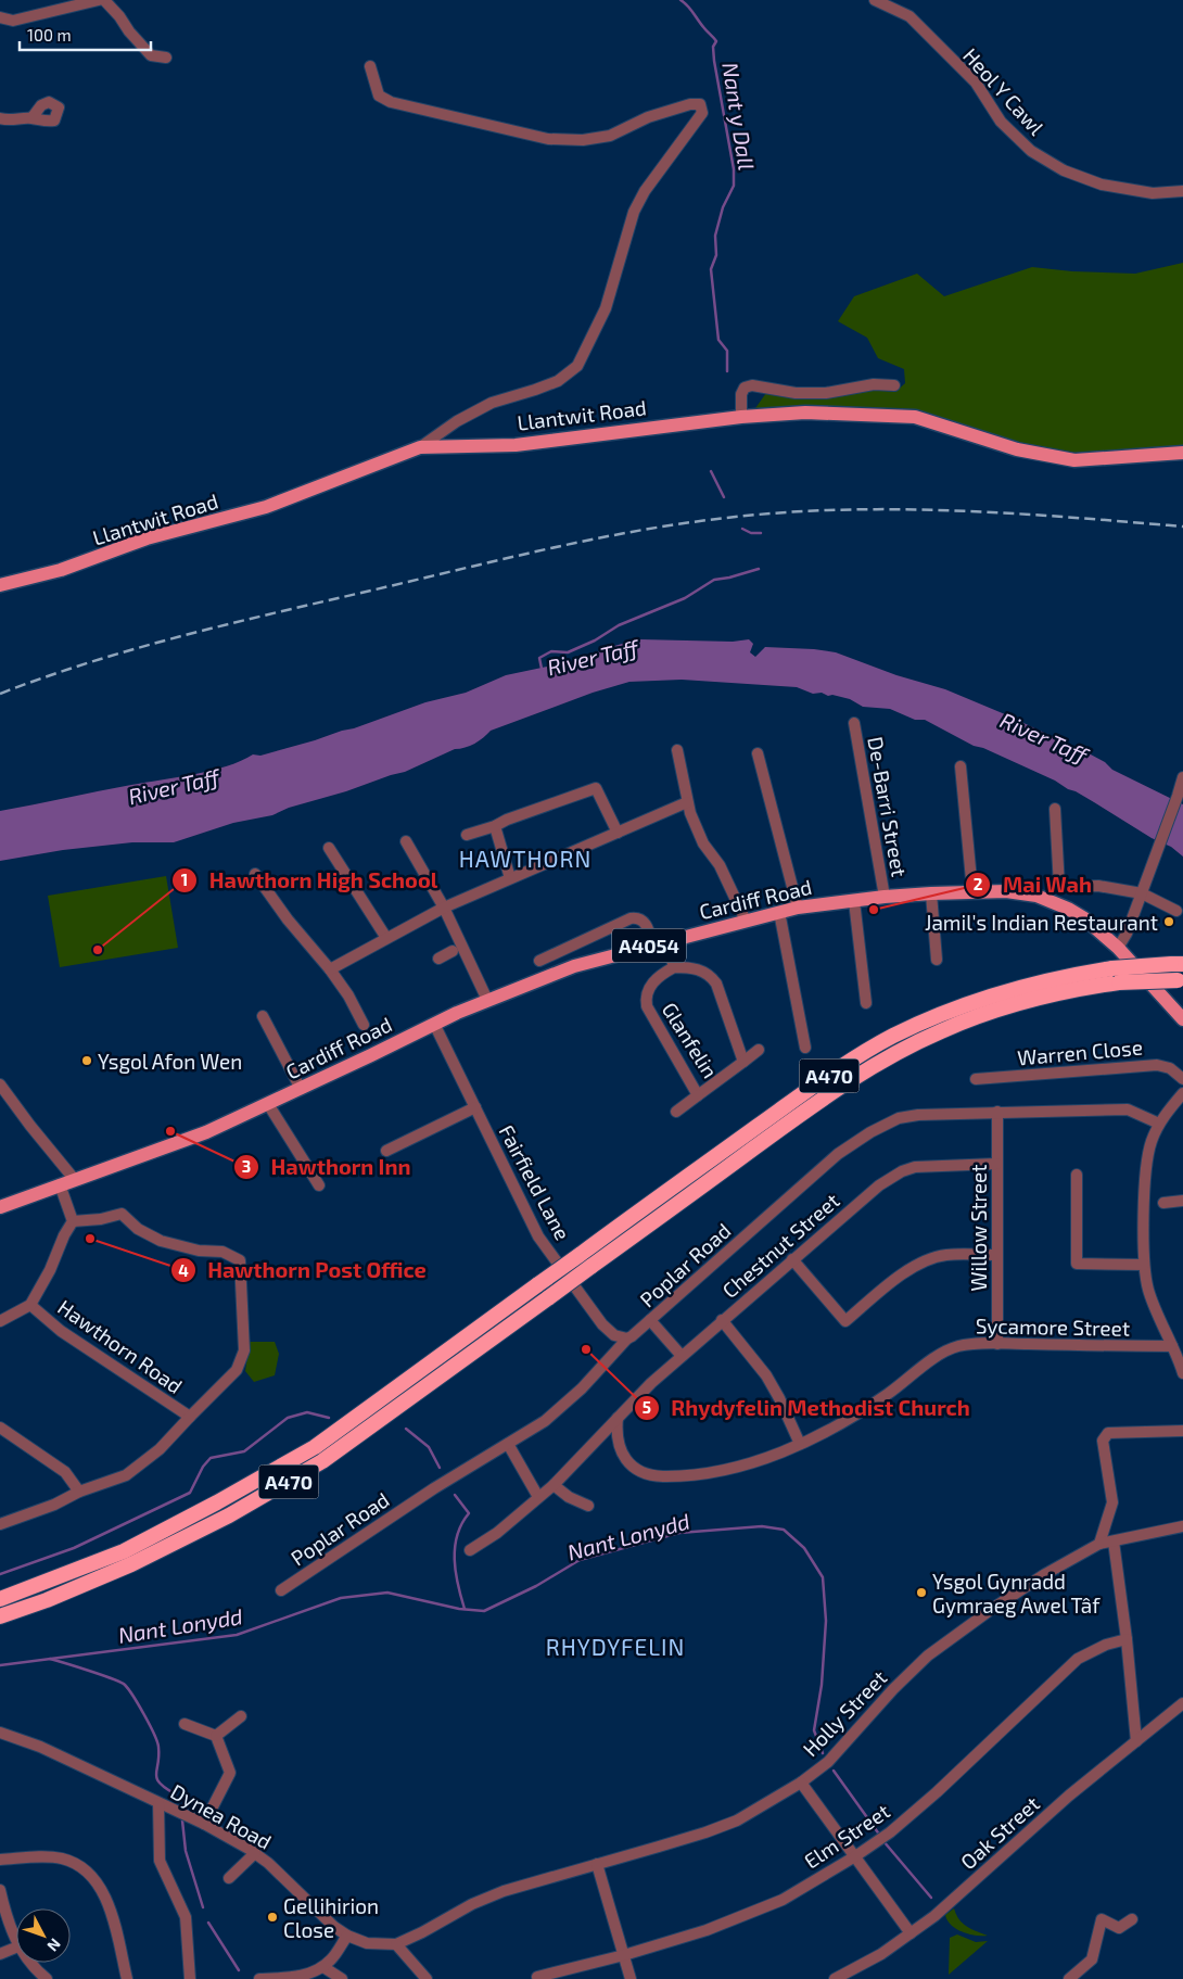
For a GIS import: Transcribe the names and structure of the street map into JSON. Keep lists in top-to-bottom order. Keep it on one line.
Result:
{"streets":{"highway":["A470"],"main road":["Llantwit Road","Cardiff Road","A4054"],"street":["Heol Y Cawl","De-Barri Street","Glanfelin","Warren Close","Fairfield Lane","Willow Street","Chestnut Street","Poplar Road","Sycamore Street","Hawthorn Road","Holly Street","Dynea Road","Oak Street","Elm Street"]},"crossings":[["De-Barri Street","Cardiff Road"],["Cardiff Road","A4054"],["Cardiff Road","Fairfield Lane"],["Fairfield Lane","Poplar Road"],["Willow Street","Chestnut Street"],["Willow Street","Poplar Road"],["Willow Street","Sycamore Street"],["Chestnut Street","Sycamore Street"],["Holly Street","Dynea Road"]],"districts":["HAWTHORN","RHYDYFELIN"],"water":["Nant y Dall","River Taff","Nant Lonydd"],"places":["Mai Wah","Jamil's Indian Restaurant","Hawthorn High School","Ysgol Afon Wen","Hawthorn Inn","Hawthorn Post Office","Rhydyfelin Methodist Church","Ysgol Gynradd Gymraeg Awel Tâf","Gellihirion Close"],"scale_bar":"100 m","north":"bottom right"}
